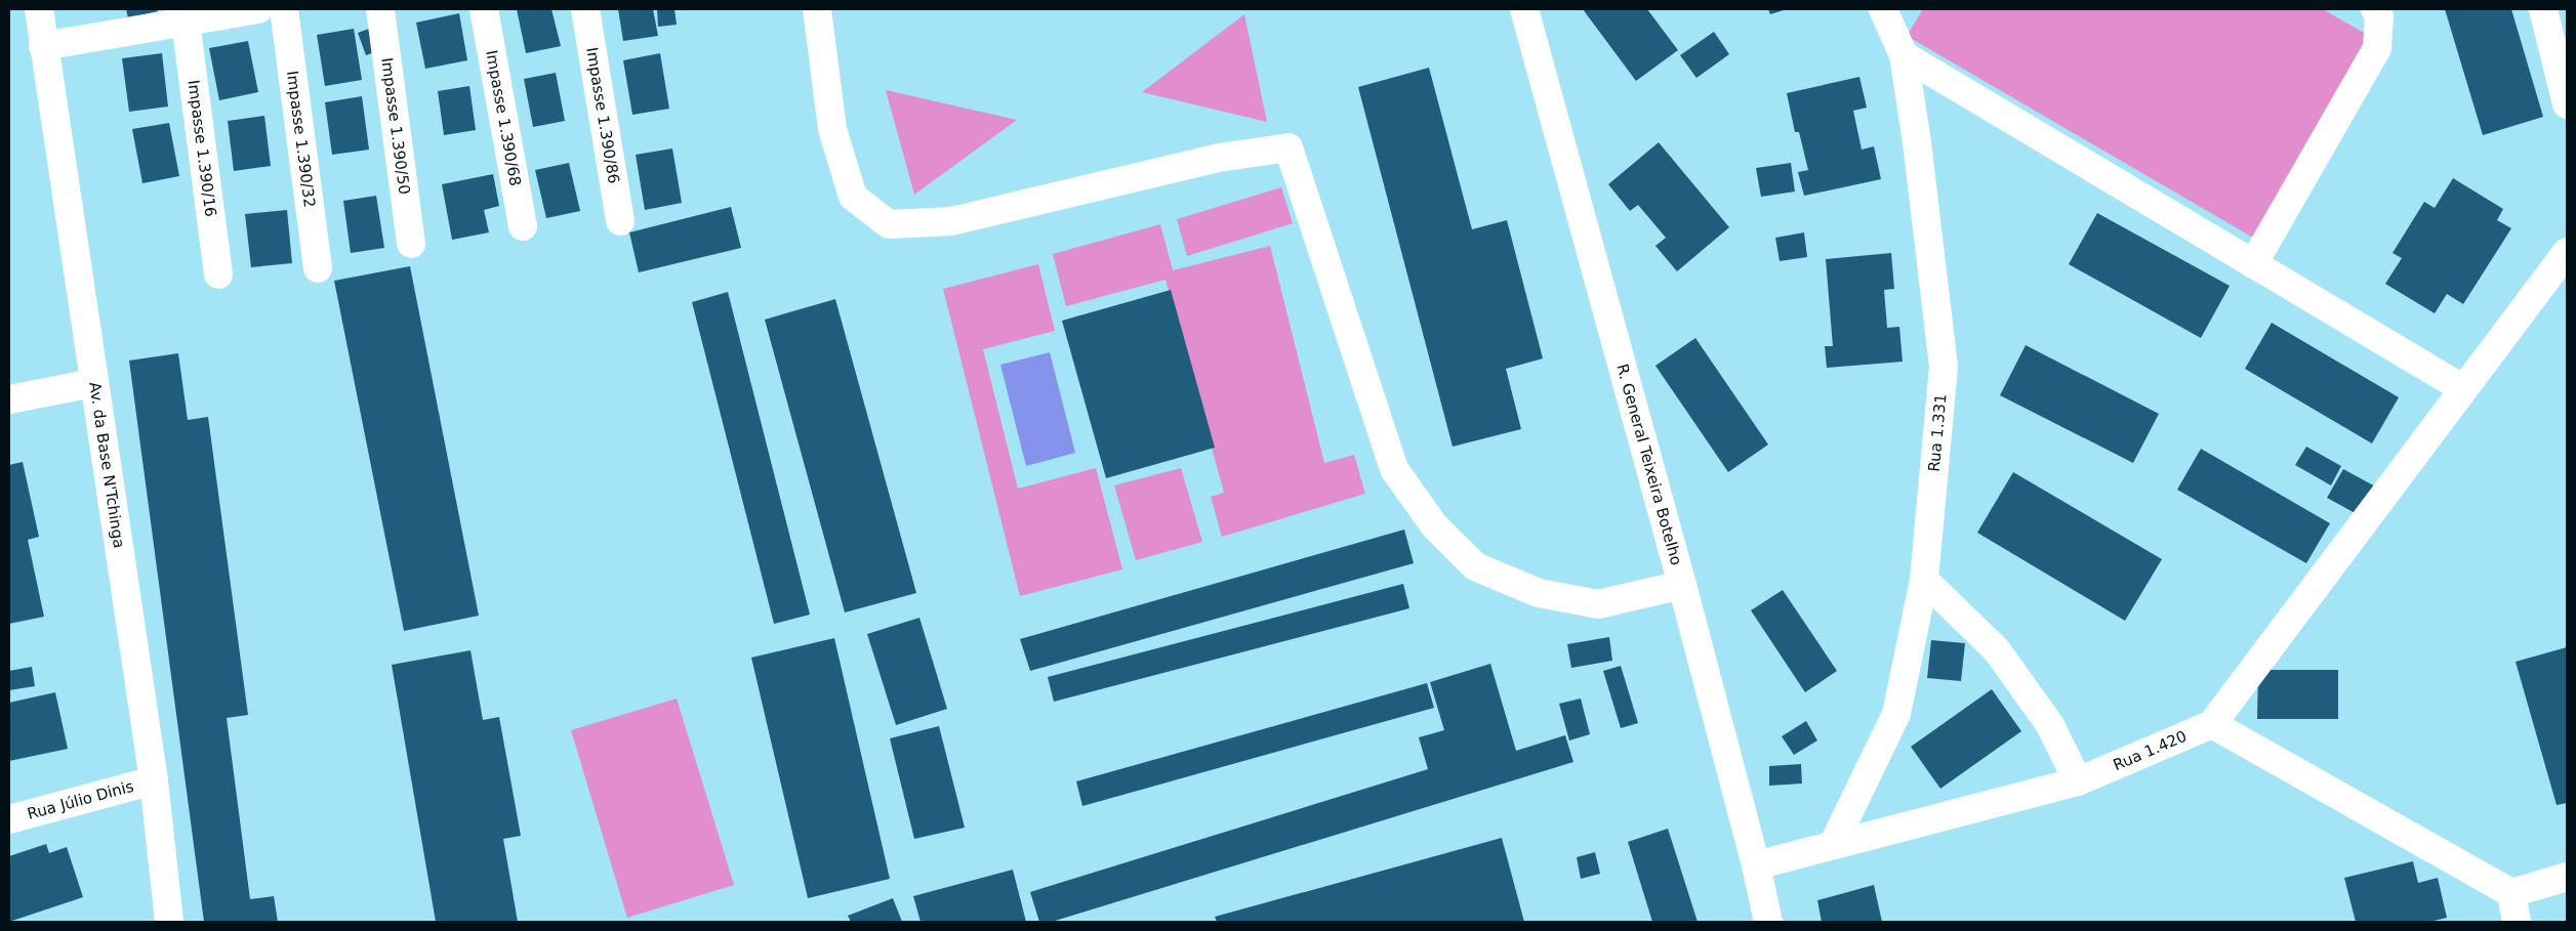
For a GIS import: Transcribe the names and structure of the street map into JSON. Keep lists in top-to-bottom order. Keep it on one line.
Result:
{"streets":{"street":["Impasse 1.390/86","Impasse 1.390/68","Impasse 1.390/50","Impasse 1.390/32","Impasse 1.390/16","Rua 1.331","Av. da Base N'Tchinga","R. General Teixeira Botelho","Rua 1.420","Rua Júlio Dinis"]},"crossings":[["Rua 1.331","Rua 1.420"],["Av. da Base N'Tchinga","Rua Júlio Dinis"],["R. General Teixeira Botelho","Rua 1.420"]]}
